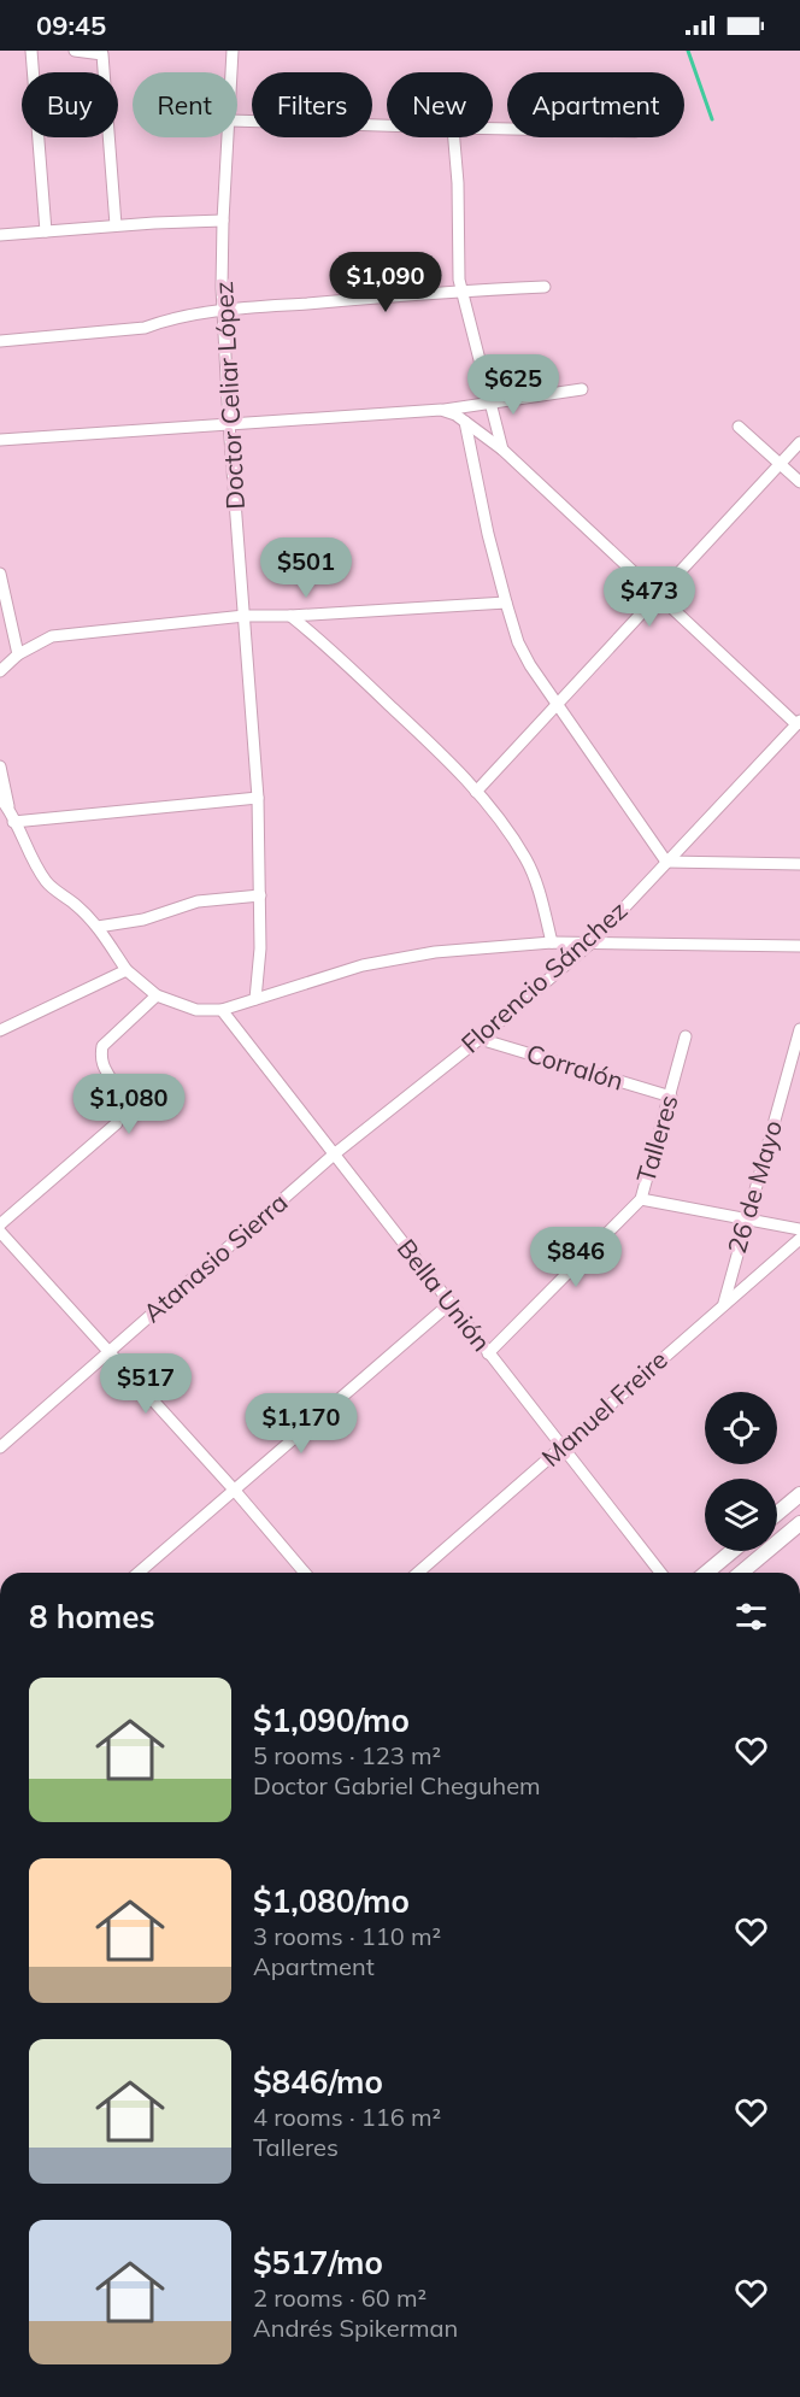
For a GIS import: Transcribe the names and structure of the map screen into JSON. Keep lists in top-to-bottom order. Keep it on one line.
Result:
{"streets":{"street":["Doctor Celiar López","Florencio Sánchez","Corralón","Talleres","26 de Mayo","Atanasio Sierra","Bella Unión","Manuel Freire"]},"crossings":[["Florencio Sánchez","Corralón"],["Florencio Sánchez","Atanasio Sierra"],["Florencio Sánchez","Bella Unión"],["Corralón","Talleres"],["Talleres","Bella Unión"],["26 de Mayo","Manuel Freire"],["Atanasio Sierra","Bella Unión"],["Bella Unión","Manuel Freire"]],"page":{"status":"09:45","chip":["Buy","Rent","Filters","New","Apartment"],"price":["$1,090","$625","$501","$473","$1,080","$846","$517","$1,170"],"heading":"8 homes","list":[{"name":"$1,090/mo","note":"5 rooms · 123 m² · Doctor Gabriel Cheguhem"},{"name":"$1,080/mo","note":"3 rooms · 110 m² · Apartment"},{"name":"$846/mo","note":"4 rooms · 116 m² · Talleres"},{"name":"$517/mo","note":"2 rooms · 60 m² · Andrés Spikerman"}]}}
